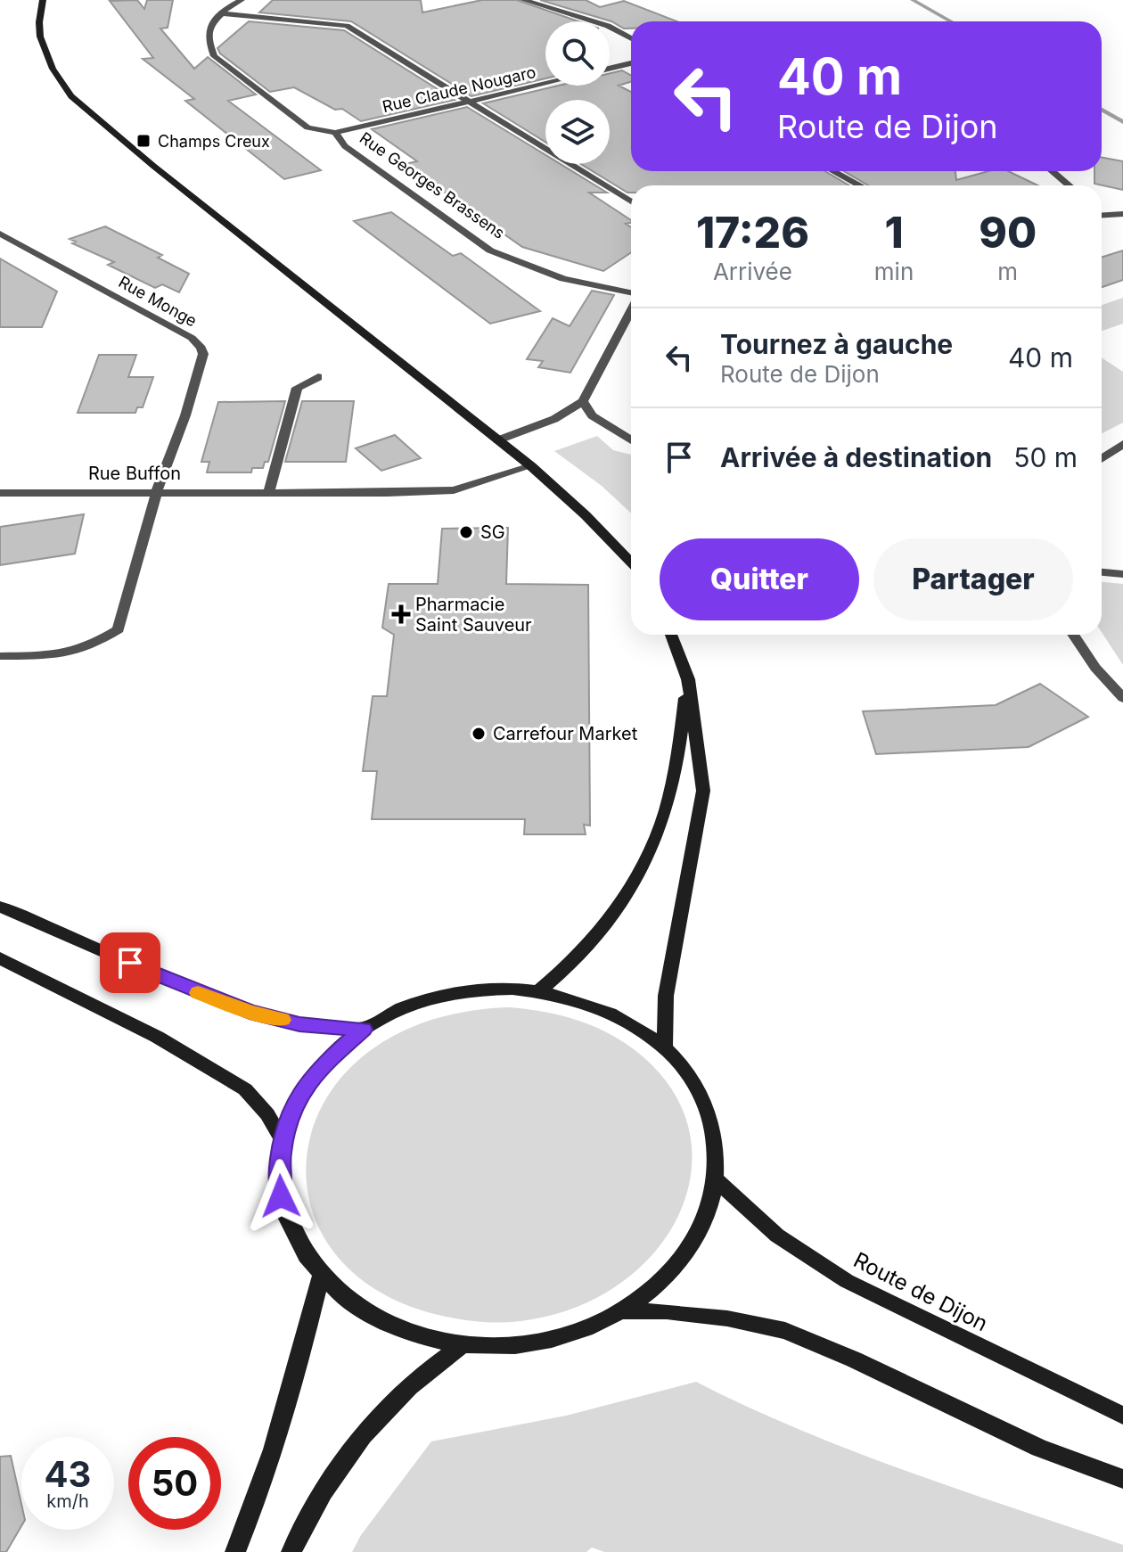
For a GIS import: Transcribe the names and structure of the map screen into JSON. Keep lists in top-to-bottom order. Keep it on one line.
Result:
{"streets":{"main road":["Route de Dijon"],"street":["Rue Claude Nougaro","Rue Georges Brassens","Rue Monge","Rue Buffon"]},"crossings":[["Rue Claude Nougaro","Rue Georges Brassens"],["Rue Monge","Rue Buffon"]],"places":{"transit":["Champs Creux"],"other":["SG","Carrefour Market"],"health":["Pharmacie Saint Sauveur"]},"page":{"turn":["40 m","Route de Dijon"],"eta":["17:26","Arrivée","1","min","90","m"],"list":[{"name":"Tournez à gauche","note":"Route de Dijon","value":"40 m"},{"name":"Arrivée à destination","value":"50 m"}],"buttons":["Quitter","Partager"],"speed":"43 km/h","limit":"50"}}
